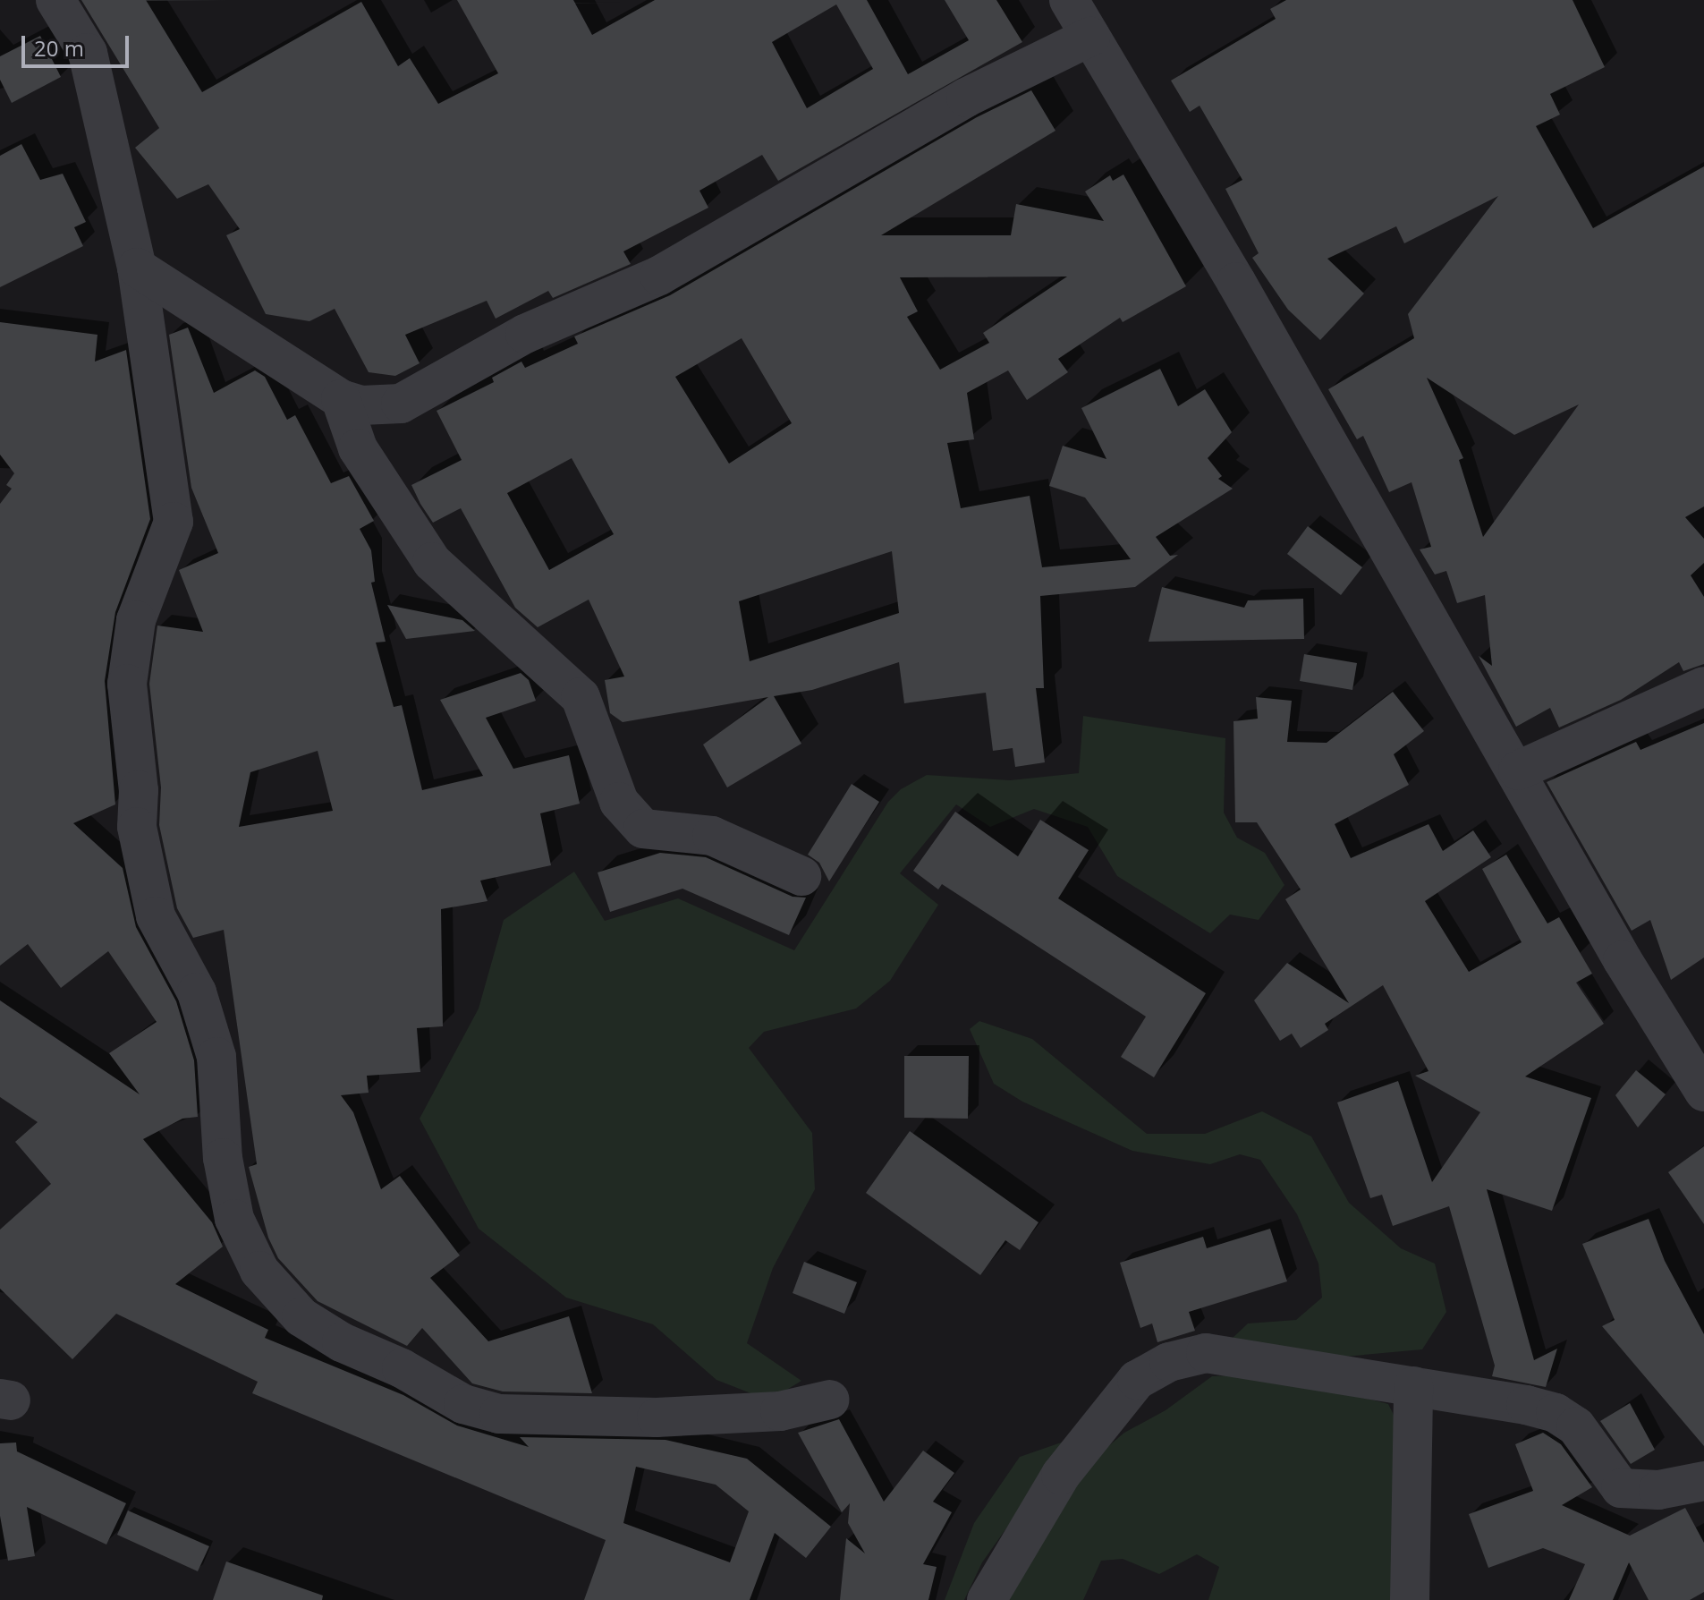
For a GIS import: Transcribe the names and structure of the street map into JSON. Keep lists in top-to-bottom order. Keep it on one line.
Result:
{"scale_bar":"20 m"}
